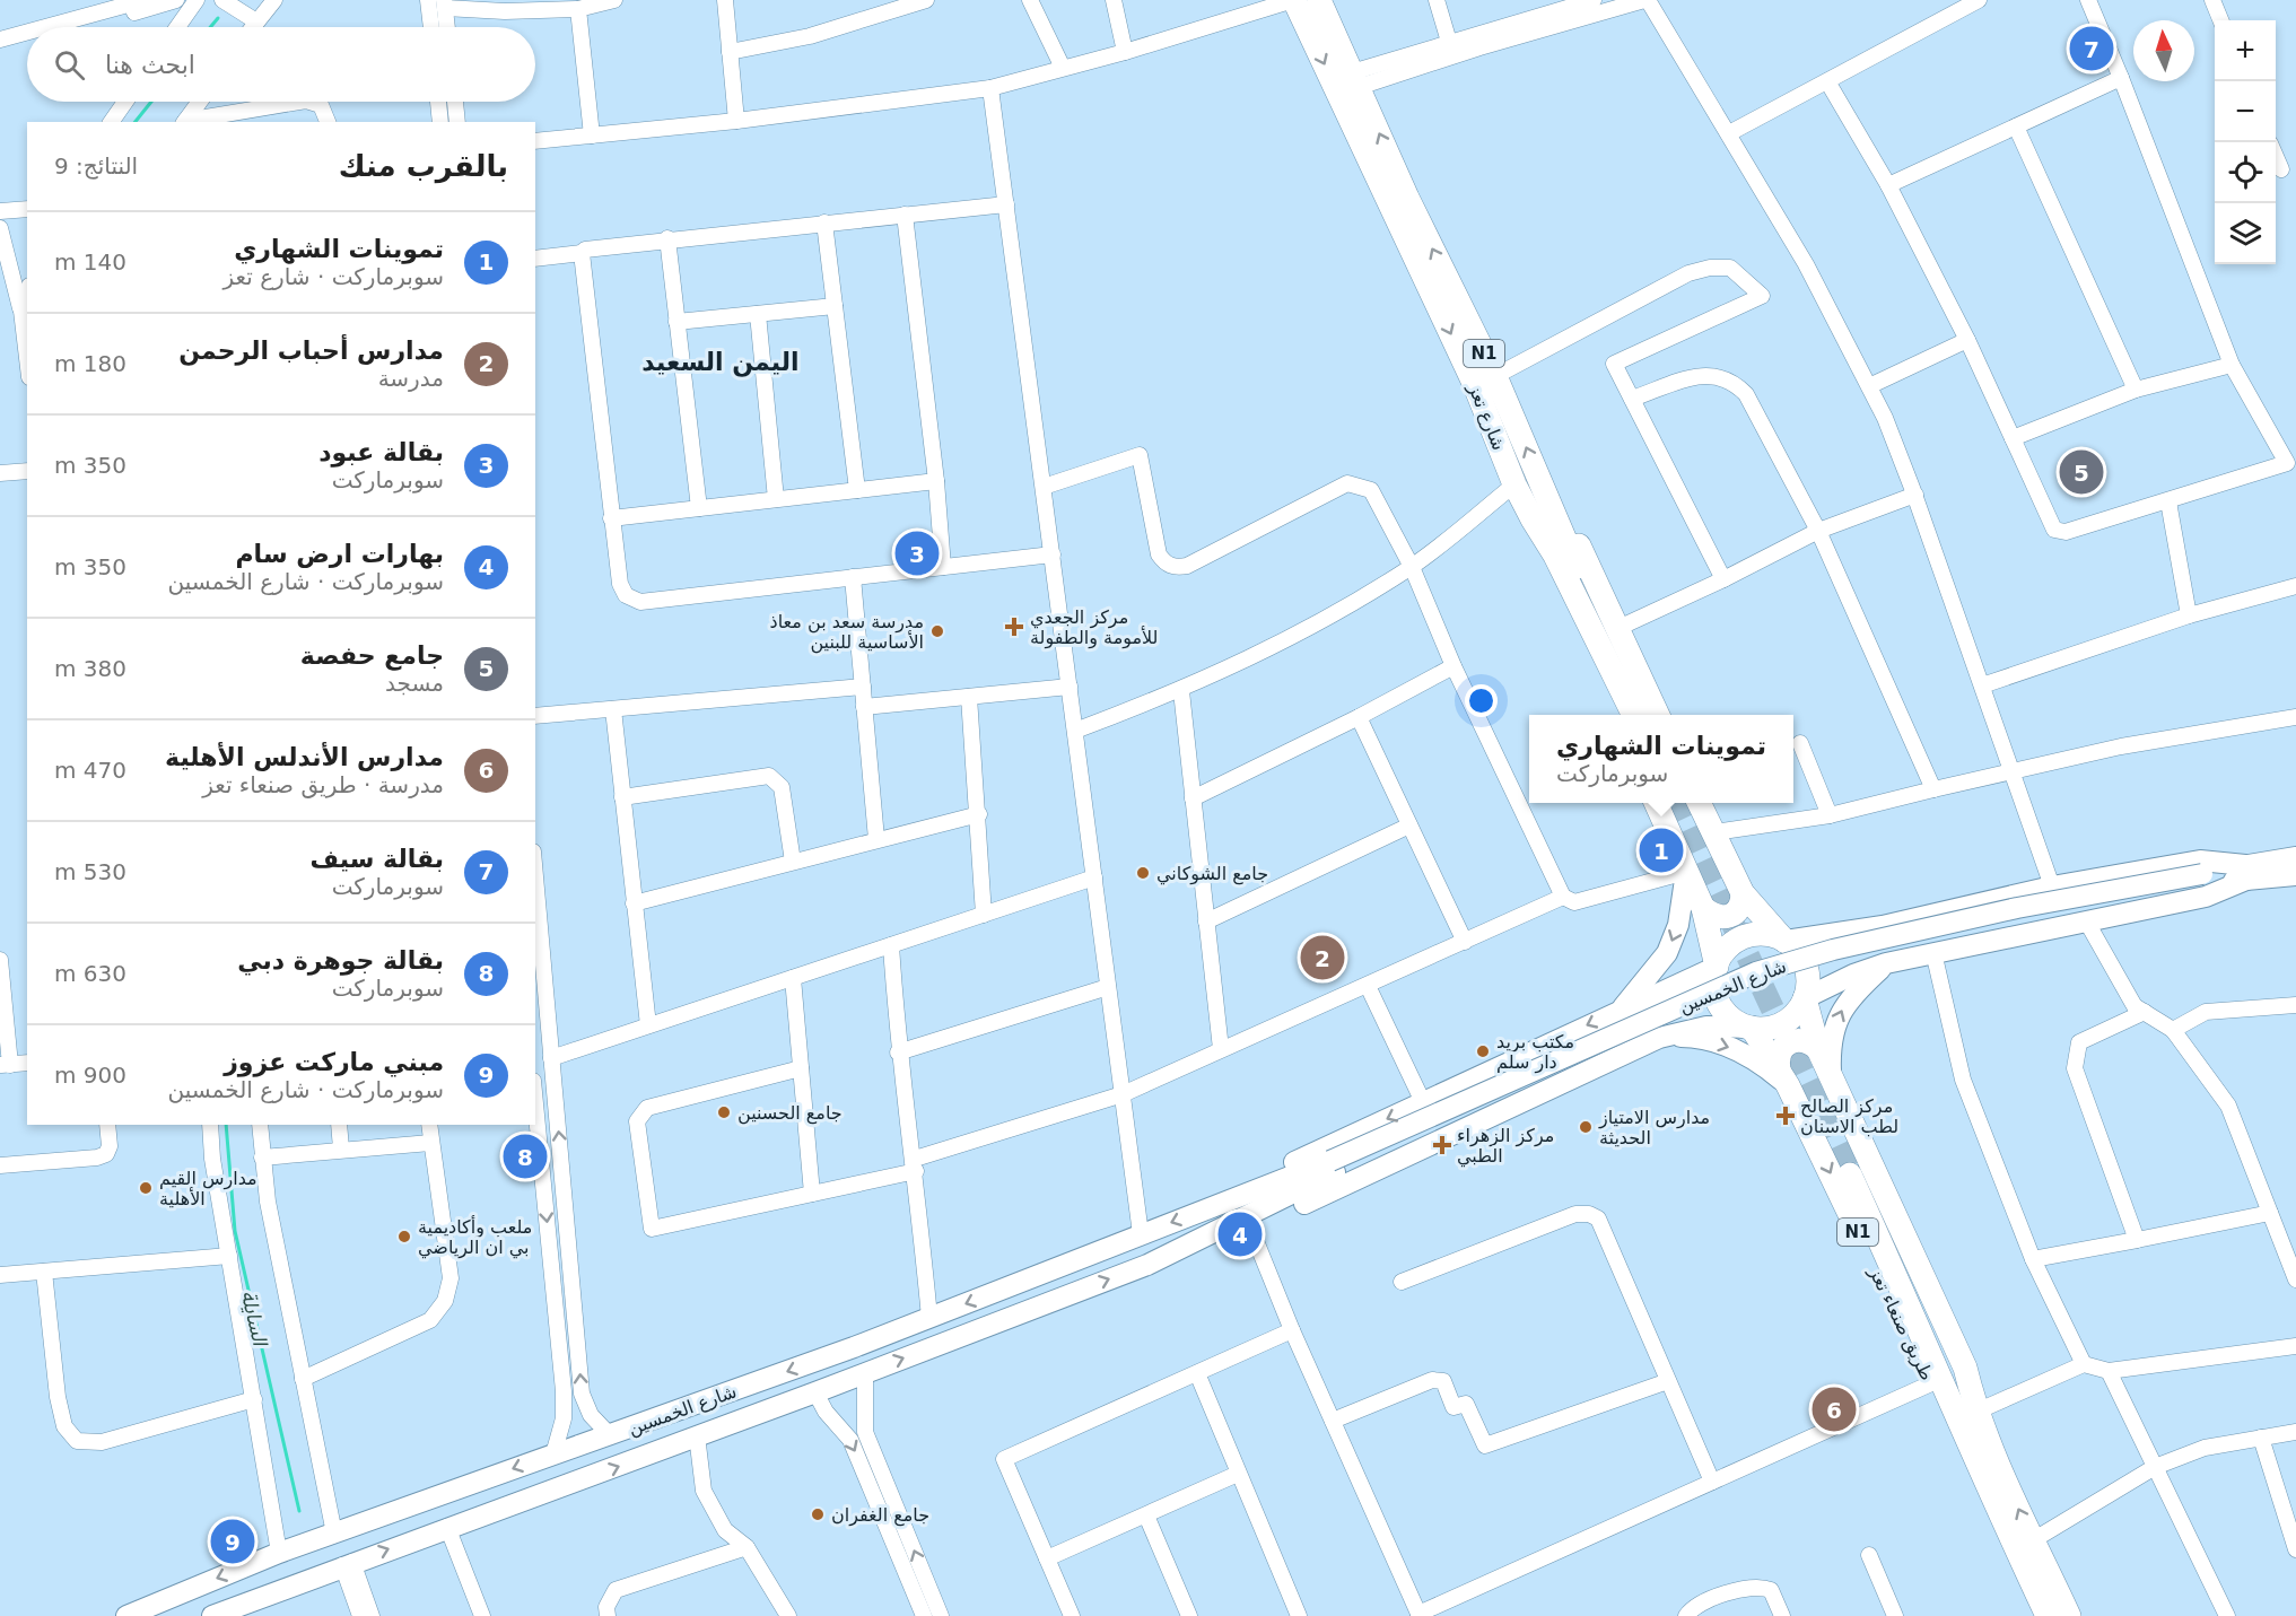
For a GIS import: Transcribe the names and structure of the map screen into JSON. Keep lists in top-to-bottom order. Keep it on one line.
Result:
{"streets":{"highway":["N1","شارع تعز","طريق صنعاء تعز"],"main road":["شارع الخمسين"]},"crossings":[["N1","شارع تعز"],["شارع الخمسين","طريق صنعاء تعز"]],"districts":["اليمن السعيد"],"water":["السايلة"],"places":{"health":["مركز الجعدي للأمومة والطفولة","مركز الصالح لطب الاسنان","مركز الزهراء الطبي"],"other":["مدرسة سعد بن معاذ الأساسية للبنين","جامع الشوكاني","مكتب بريد دار سلم","جامع الحسنين","مدارس الامتياز الحديثة","مدارس القيم الأهلية","ملعب وأكاديمية بي ان الرياضي","جامع الغفران"]},"north":"top","page":{"map_buttons":["+","−"],"pins":["7","5","3","1","2","8","4","6","9"],"search":"ابحث هنا","heading":["بالقرب منك","النتائج: 9"],"list":[{"mark":"1","name":"تموينات الشهاري","note":"سوبرماركت · شارع تعز","value":"140 m"},{"mark":"2","name":"مدارس أحباب الرحمن","note":"مدرسة","value":"180 m"},{"mark":"3","name":"بقالة عبود","note":"سوبرماركت","value":"350 m"},{"mark":"4","name":"بهارات ارض سام","note":"سوبرماركت · شارع الخمسين","value":"350 m"},{"mark":"5","name":"جامع حفصة","note":"مسجد","value":"380 m"},{"mark":"6","name":"مدارس الأندلس الأهلية","note":"مدرسة · طريق صنعاء تعز","value":"470 m"},{"mark":"7","name":"بقالة سيف","note":"سوبرماركت","value":"530 m"},{"mark":"8","name":"بقالة جوهرة دبي","note":"سوبرماركت","value":"630 m"},{"mark":"9","name":"مبني ماركت عزوز","note":"سوبرماركت · شارع الخمسين","value":"900 m"}],"popup":["تموينات الشهاري","سوبرماركت"]}}
